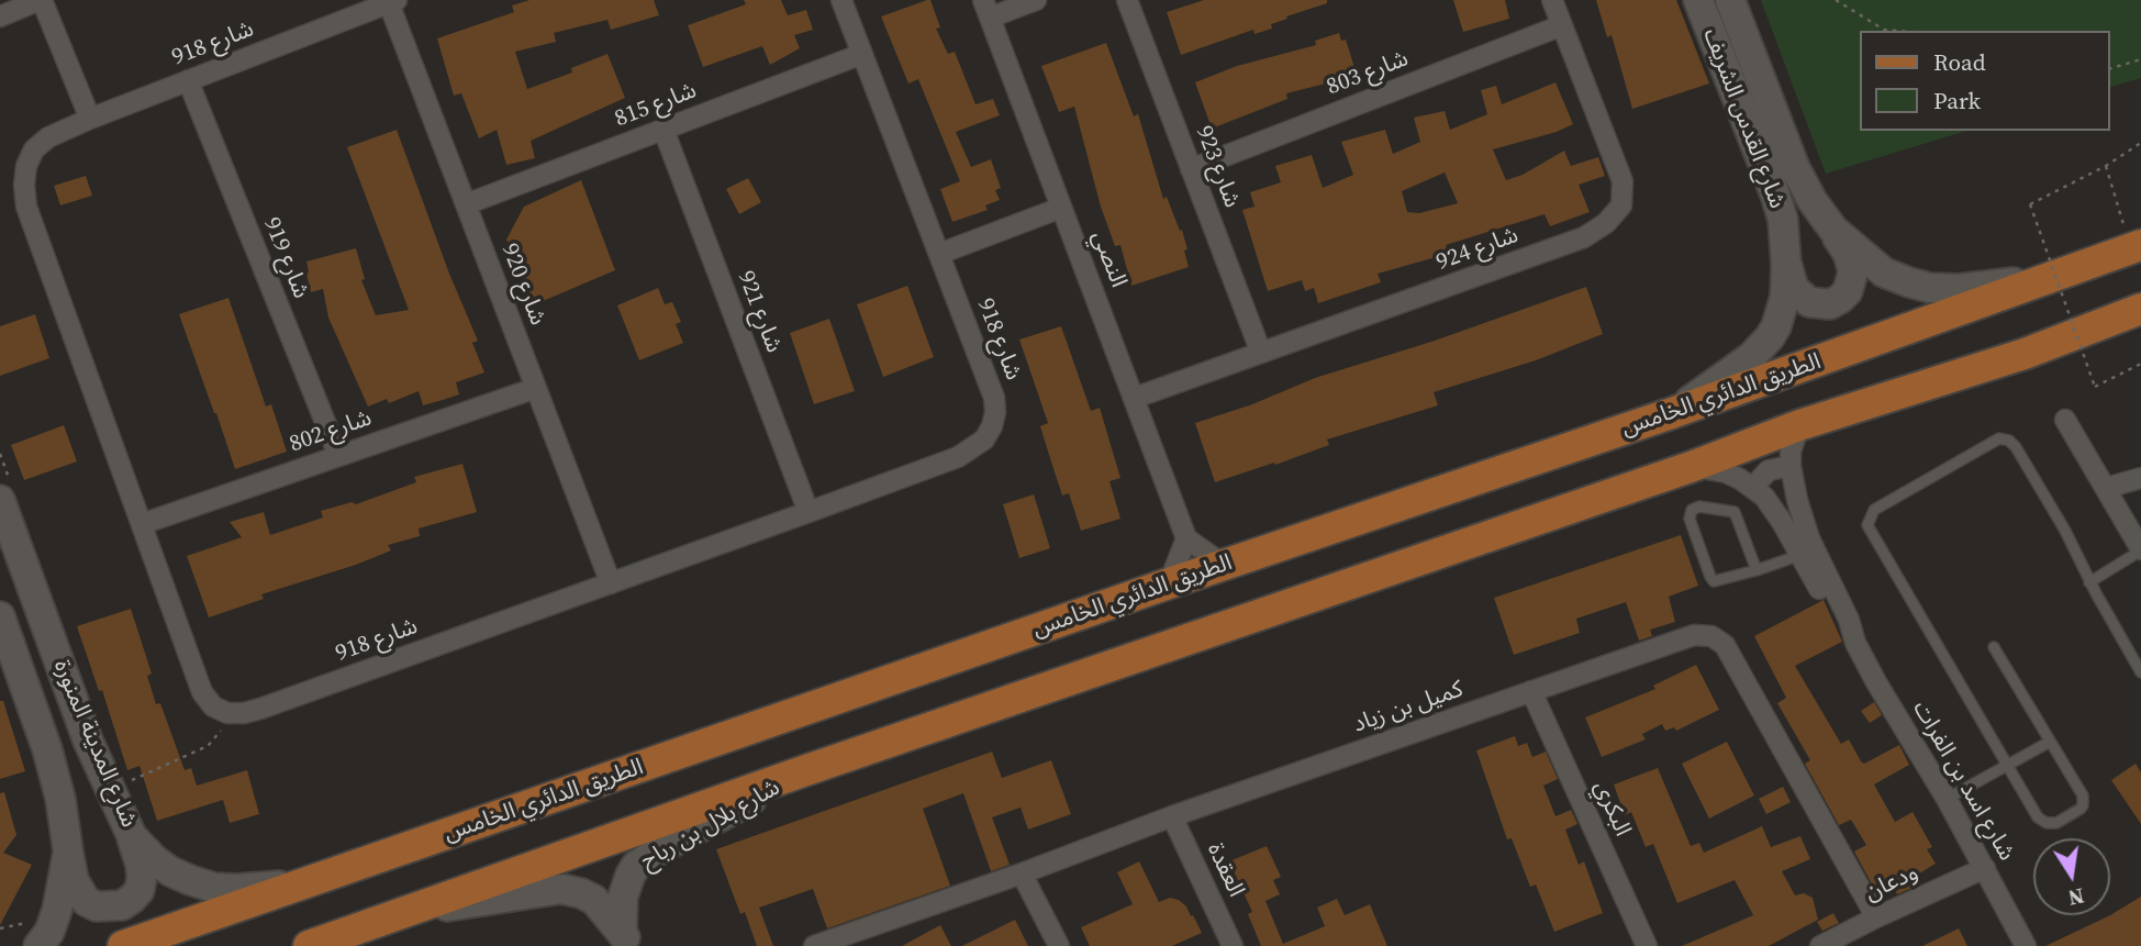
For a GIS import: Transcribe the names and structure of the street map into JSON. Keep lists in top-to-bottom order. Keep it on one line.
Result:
{"streets":{"main road":["الطريق الدائري الخامس"],"street":["شارع 918","شارع 803","شارع 815","شارع القدس الشريف","شارع 923","شارع 924","شارع 919","النصي","شارع 920","شارع 921","شارع 802","كميل بن زياد","شارع المدينة المنورة","شارع اسد بن الفرات","البكري","شارع بلال بن رباح","العقدة","ودعان"]},"crossings":[["شارع 918","شارع 815"],["شارع 918","شارع 919"],["شارع 918","شارع 920"],["شارع 918","شارع 921"],["شارع 918","شارع 802"],["شارع 803","شارع 923"],["شارع 803","شارع 924"],["شارع 815","شارع 920"],["شارع 815","شارع 921"],["شارع القدس الشريف","الطريق الدائري الخامس"],["شارع 923","شارع 924"],["شارع 924","النصي"],["شارع 919","شارع 802"],["شارع 920","شارع 802"],["الطريق الدائري الخامس","شارع المدينة المنورة"],["كميل بن زياد","البكري"],["كميل بن زياد","العقدة"],["كميل بن زياد","ودعان"],["شارع اسد بن الفرات","ودعان"]],"legend":["Road","Park"],"north":"bottom"}
